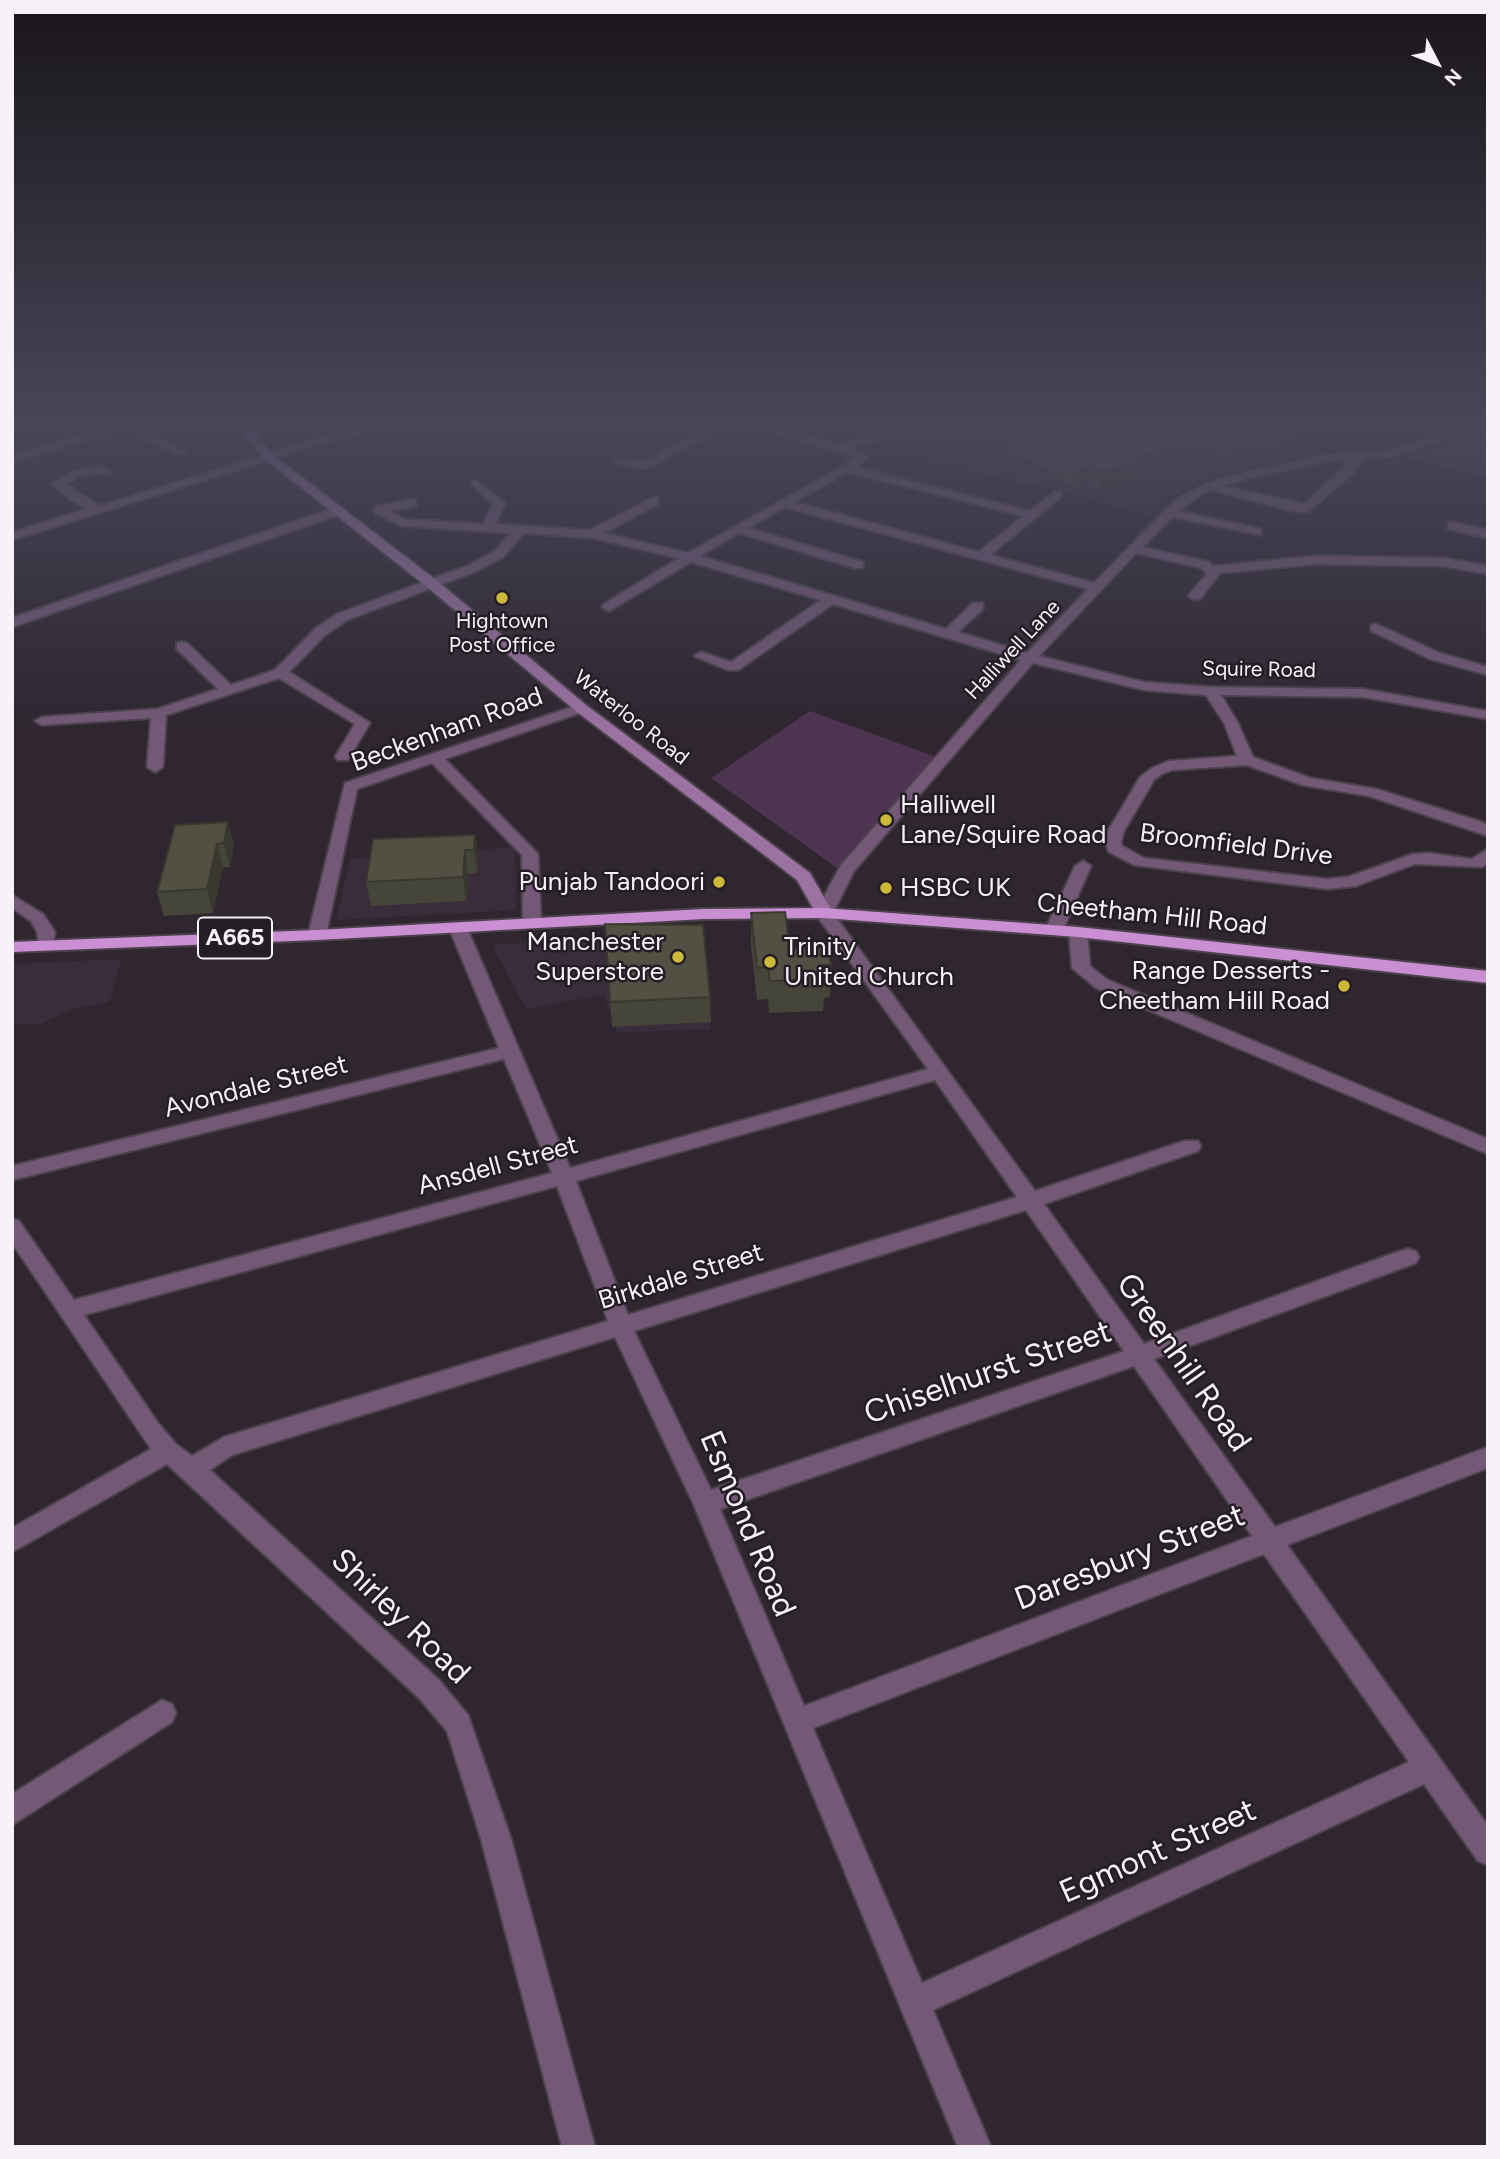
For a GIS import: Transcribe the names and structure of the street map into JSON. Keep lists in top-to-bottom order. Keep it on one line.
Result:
{"streets":{"highway":["Cheetham Hill Road","A665"],"main road":["Waterloo Road"],"street":["Halliwell Lane","Squire Road","Beckenham Road","Broomfield Drive","Avondale Street","Ansdell Street","Birkdale Street","Greenhill Road","Chiselhurst Street","Esmond Road","Daresbury Street","Shirley Road","Egmont Street"]},"crossings":[["Halliwell Lane","Squire Road"],["Halliwell Lane","Waterloo Road"],["Halliwell Lane","Cheetham Hill Road"],["Halliwell Lane","Greenhill Road"],["Waterloo Road","Beckenham Road"],["Waterloo Road","Cheetham Hill Road"],["Waterloo Road","Greenhill Road"],["Beckenham Road","Cheetham Hill Road"],["Cheetham Hill Road","Greenhill Road"],["Cheetham Hill Road","Esmond Road"],["Avondale Street","Esmond Road"],["Ansdell Street","Greenhill Road"],["Ansdell Street","Esmond Road"],["Ansdell Street","Shirley Road"],["Birkdale Street","Greenhill Road"],["Birkdale Street","Esmond Road"],["Birkdale Street","Shirley Road"],["Greenhill Road","Chiselhurst Street"],["Greenhill Road","Daresbury Street"],["Greenhill Road","Egmont Street"],["Chiselhurst Street","Esmond Road"],["Esmond Road","Daresbury Street"],["Esmond Road","Egmont Street"]],"places":["Hightown Post Office","Halliwell Lane/Squire Road","Punjab Tandoori","HSBC UK","Manchester Superstore","Trinity United Church","Range Desserts - Cheetham Hill Road"],"north":"bottom right"}
